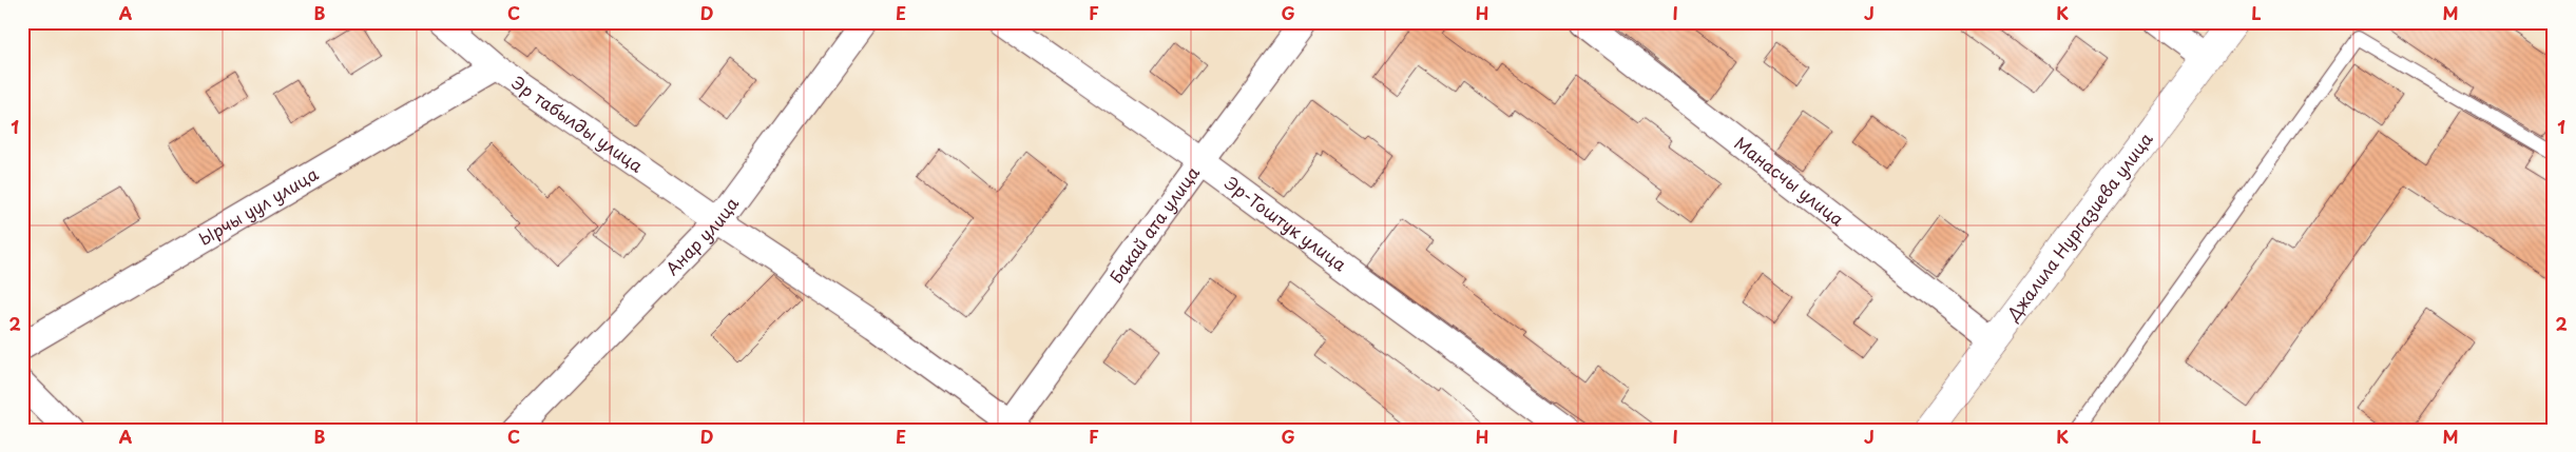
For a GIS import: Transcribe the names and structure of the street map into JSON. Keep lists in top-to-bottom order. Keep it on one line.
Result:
{"streets":{"street":["Эр табылды улица","Манасчы улица","Ырчы уул улица","Эр-Тоштук улица","Бакай ата улица","Джалила Нургазиева улица","Анар улица"]},"crossings":[["Эр табылды улица","Ырчы уул улица"],["Эр табылды улица","Бакай ата улица"],["Эр табылды улица","Анар улица"],["Манасчы улица","Джалила Нургазиева улица"],["Эр-Тоштук улица","Бакай ата улица"]],"grid":{"columns":["A","B","C","D","E","F","G","H","I","J","K","L","M"],"rows":["1","2"]}}
